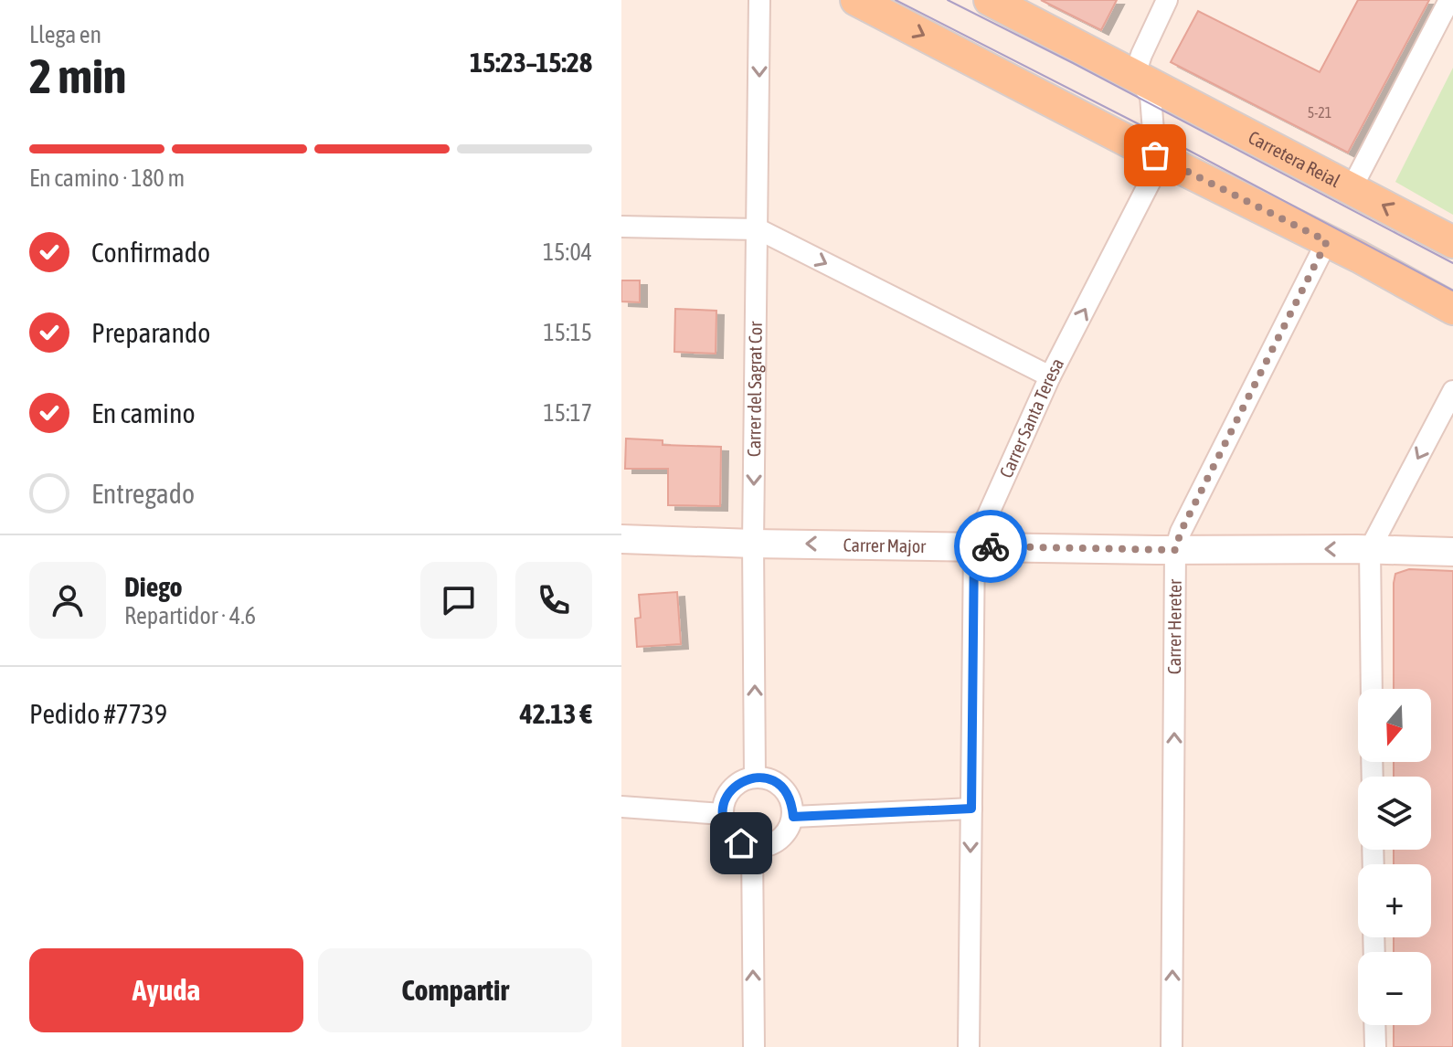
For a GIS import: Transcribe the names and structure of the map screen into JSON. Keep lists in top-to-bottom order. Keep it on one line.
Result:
{"streets":{"main road":["Carretera Reial"],"street":["Carrer del Sagrat Cor","Carrer Santa Teresa","Carrer Major","Carrer Hereter"]},"crossings":[["Carrer del Sagrat Cor","Carrer Major"],["Carrer Santa Teresa","Carrer Major"],["Carrer Major","Carrer Hereter"]],"one_way":["Carrer Major","Carrer Hereter"],"house_numbers":["5-21"],"north":"bottom","page":{"heading":["2 min","Llega en","15:23–15:28"],"panel":["Diego","Repartidor · 4.6","Pedido #7739","42.13 €"],"bar":"En camino · 180 m","list":[["Confirmado","15:04"],["Preparando","15:15"],["En camino","15:17"],"Entregado"],"map_buttons":["+","−"],"buttons":["Ayuda","Compartir"]}}
